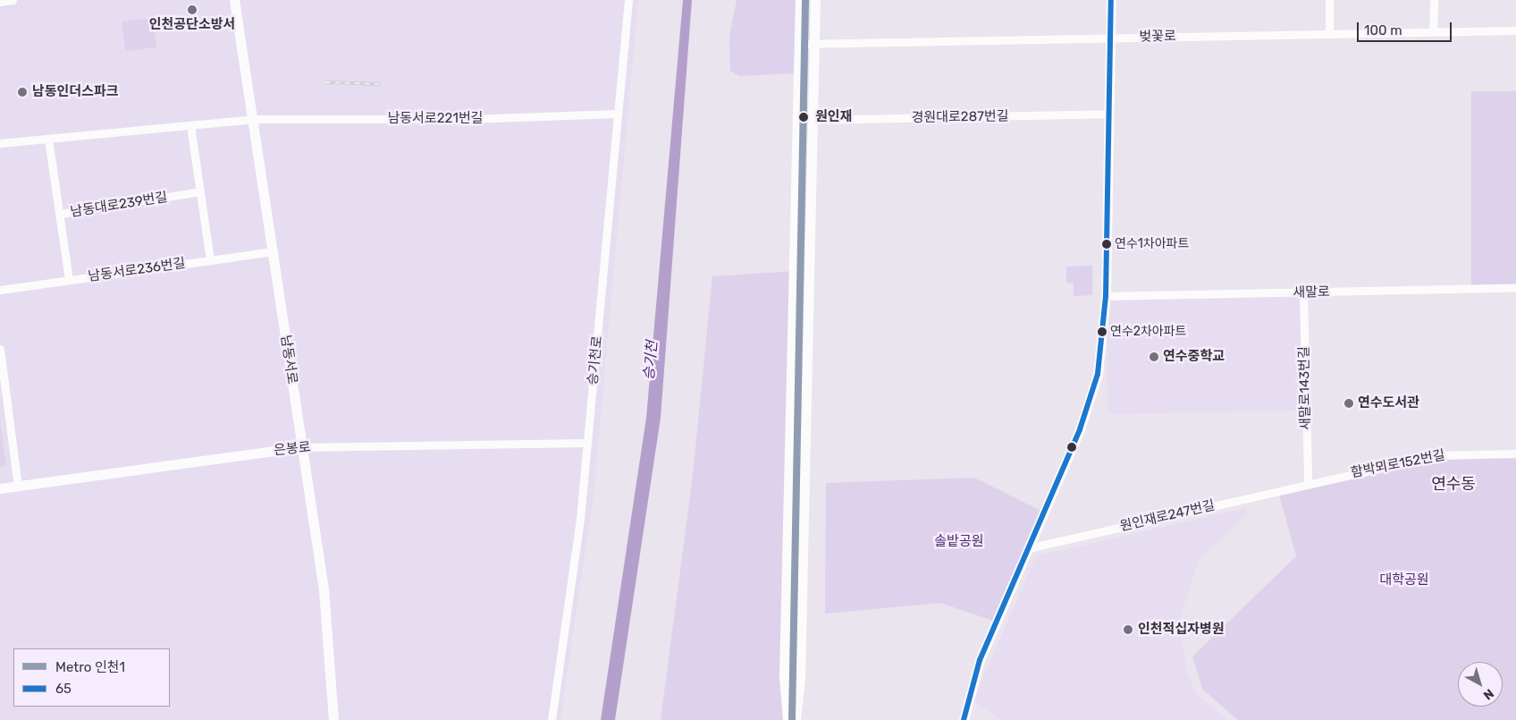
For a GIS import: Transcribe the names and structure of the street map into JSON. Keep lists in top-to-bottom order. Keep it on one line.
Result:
{"streets":{"main road":["남동서로","은봉로"],"street":["벚꽃로","경원대로287번길","남동서로221번길","남동대로239번길","남동서로236번길","새말로","승기천로","새말로143번길","함박뫼로152번길","원인재로247번길"]},"crossings":[["남동서로221번길","남동서로"],["남동서로221번길","승기천로"],["남동서로236번길","남동서로"],["새말로","새말로143번길"],["남동서로","은봉로"],["승기천로","은봉로"],["새말로143번길","함박뫼로152번길"],["새말로143번길","원인재로247번길"],["함박뫼로152번길","원인재로247번길"]],"districts":["연수동"],"water":["승기천"],"parks":["솔밭공원","대학공원"],"places":["인천공단소방서","남동인더스파크","원인재","연수1차아파트","연수2차아파트","연수중학교","연수도서관","인천적십자병원"],"lines":["metro line 인천1","transit line 65"],"legend":["Metro 인천1","65"],"scale_bar":"100 m","north":"bottom right"}
